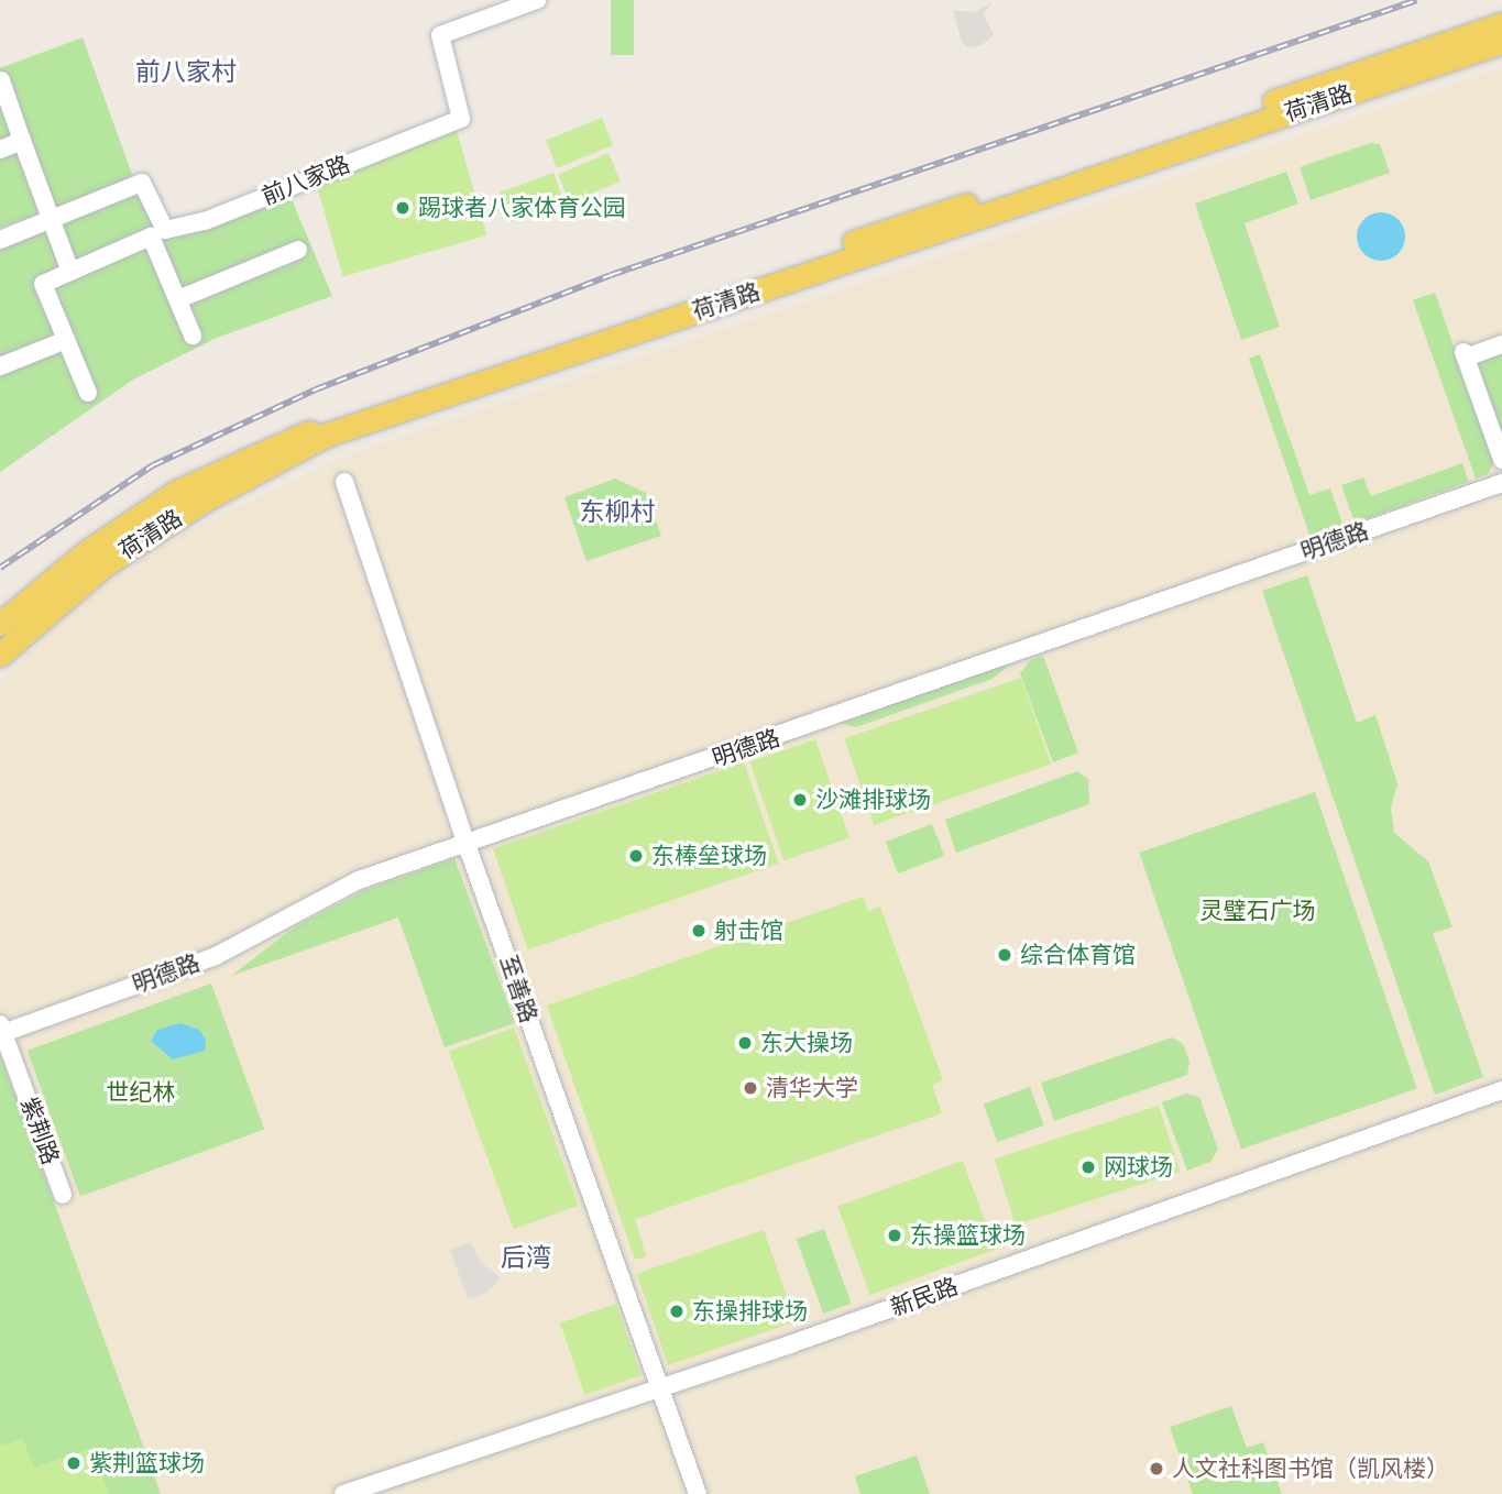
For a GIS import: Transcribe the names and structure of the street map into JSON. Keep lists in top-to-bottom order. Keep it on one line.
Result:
{"streets":{"main road":["荷清路"],"street":["前八家路","明德路","至善路","紫荆路","新民路"]},"crossings":[["明德路","至善路"],["明德路","紫荆路"],["至善路","新民路"]],"districts":["前八家村","东柳村","后湾"],"parks":["灵璧石广场","世纪林"],"places":["踢球者八家体育公园","沙滩排球场","东棒垒球场","射击馆","综合体育馆","东大操场","清华大学","网球场","东操篮球场","东操排球场","紫荆篮球场","人文社科图书馆（凯风楼）"]}
